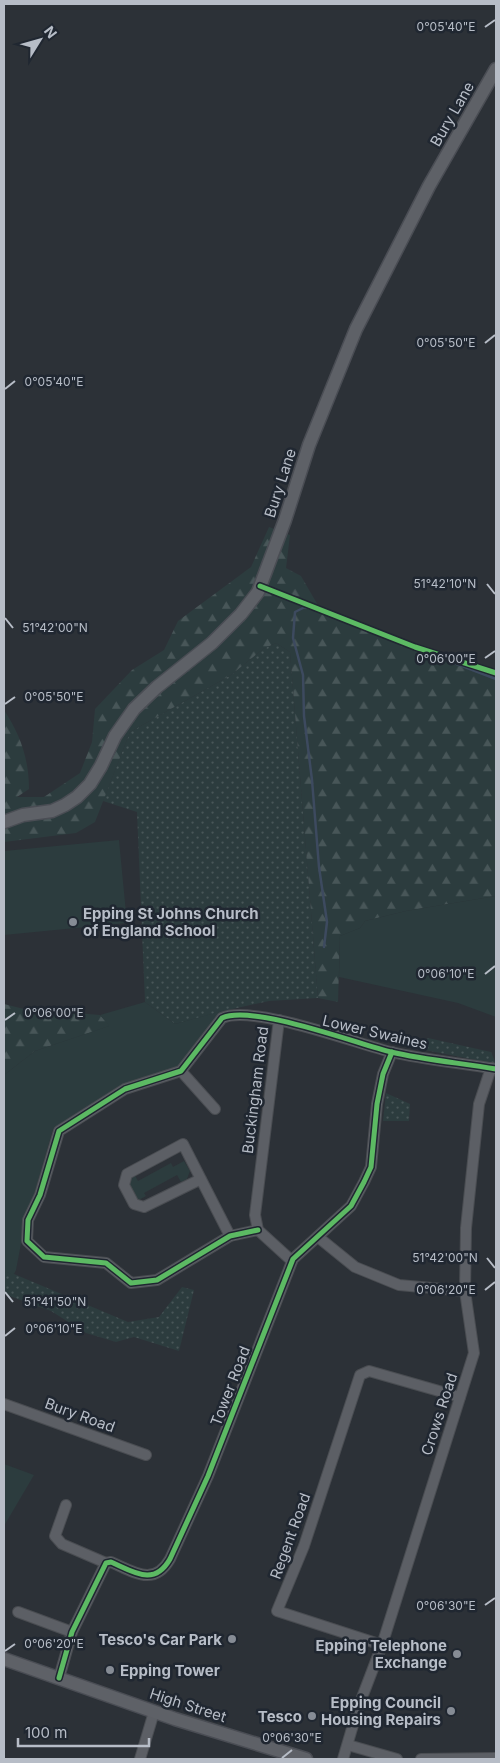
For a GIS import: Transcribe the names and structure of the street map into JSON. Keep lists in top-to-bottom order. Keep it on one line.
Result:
{"streets":{"main road":["Bury Lane","High Street"],"street":["Lower Swaines","Buckingham Road","Tower Road","Crows Road","Bury Road","Regent Road"]},"crossings":[["Lower Swaines","Buckingham Road"],["Lower Swaines","Tower Road"],["Lower Swaines","Crows Road"],["Crows Road","Regent Road"]],"places":["Epping St Johns Church of England School","Tesco's Car Park","Epping Telephone Exchange","Epping Tower","Epping Council Housing Repairs","Tesco"],"scale_bar":"100 m","north":"top right","coordinates":["0°05'40\"E","0°05'50\"E","51°42'10\"N","51°42'00\"N","0°06'00\"E","0°06'10\"E","0°06'20\"E","51°41'50\"N","0°06'30\"E"]}
